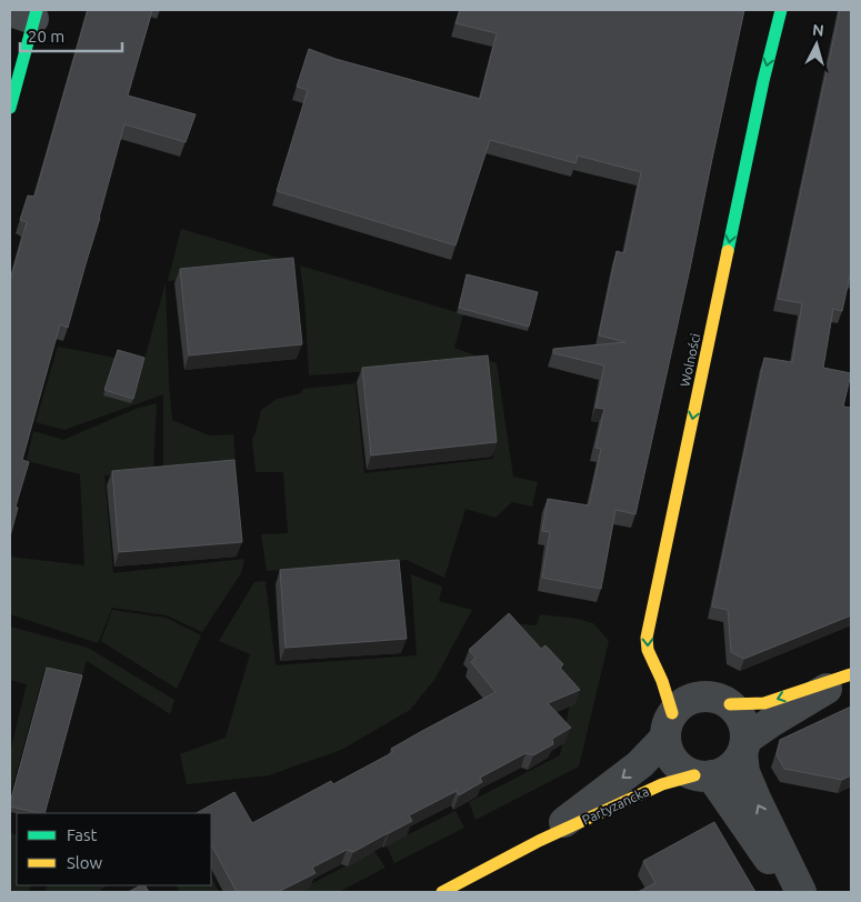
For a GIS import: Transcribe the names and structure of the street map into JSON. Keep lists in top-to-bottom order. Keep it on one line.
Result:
{"streets":{"street":["Wolności","Partyzancka"]},"crossings":[["Wolności","Partyzancka"]],"one_way":["Wolności"],"legend":["Fast","Slow"],"scale_bar":"20 m","north":"top"}
